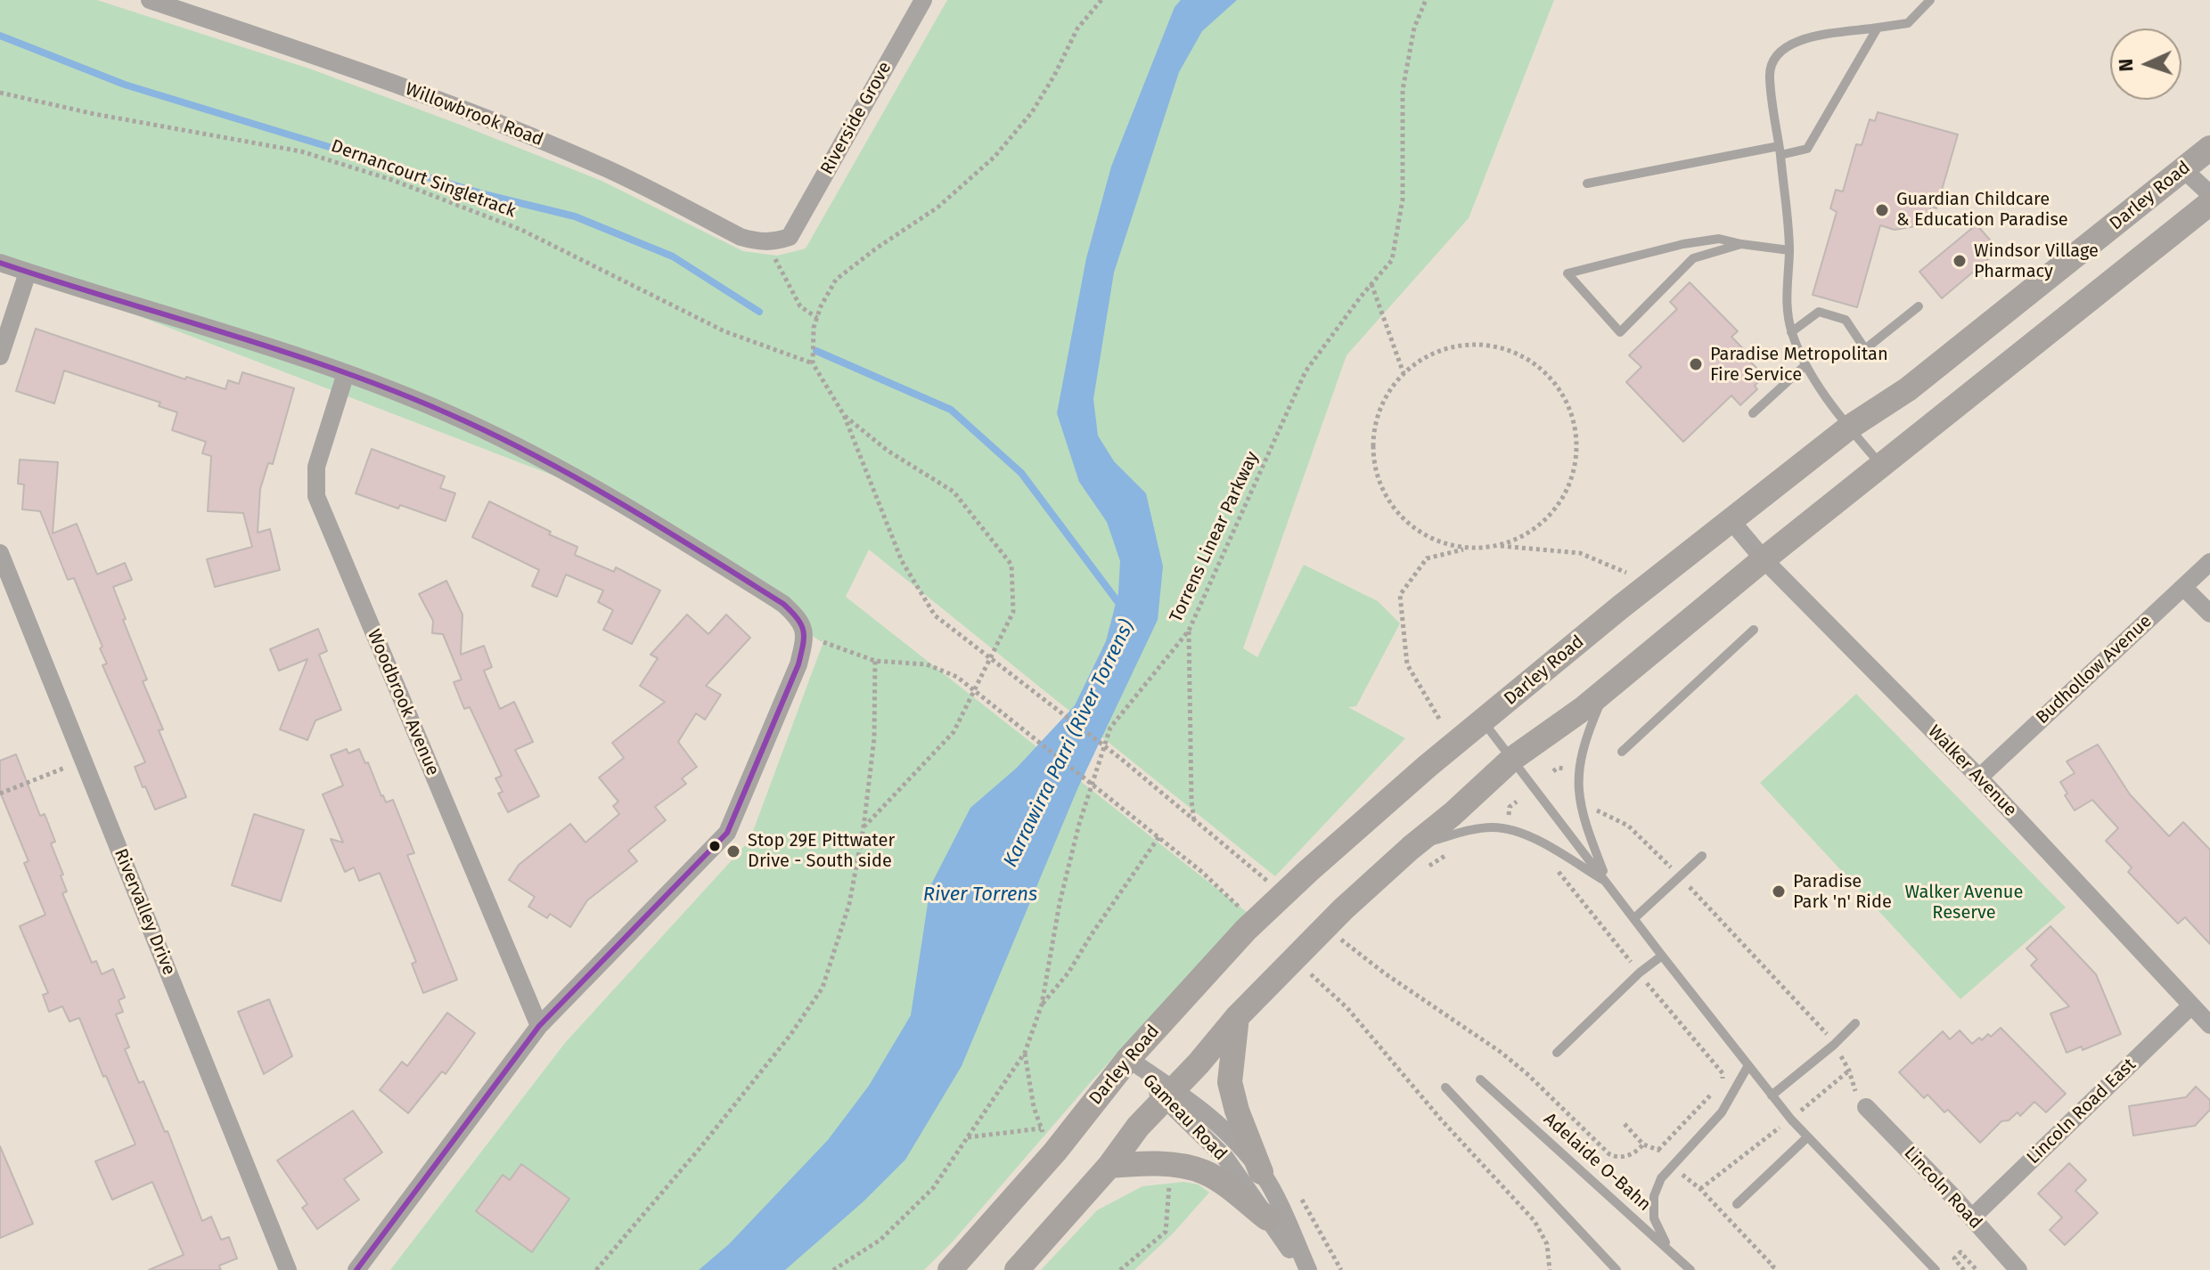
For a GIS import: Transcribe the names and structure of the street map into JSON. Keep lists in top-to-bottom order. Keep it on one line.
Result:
{"streets":{"main road":["Darley Road"],"street":["Willowbrook Road","Riverside Grove","Budhollow Avenue","Woodbrook Avenue","Walker Avenue","Rivervalley Drive","Lincoln Road East","Gameau Road","Lincoln Road"],"lane":["Adelaide O-Bahn"],"path":["Dernancourt Singletrack","Torrens Linear Parkway"]},"crossings":[["Willowbrook Road","Riverside Grove"],["Darley Road","Walker Avenue"],["Darley Road","Gameau Road"],["Budhollow Avenue","Walker Avenue"],["Walker Avenue","Lincoln Road East"],["Lincoln Road East","Lincoln Road"]],"water":["Karrawirra Parri (River Torrens)","River Torrens"],"parks":["Walker Avenue Reserve"],"places":["Guardian Childcare & Education Paradise","Windsor Village Pharmacy","Paradise Metropolitan Fire Service","Stop 29E Pittwater Drive - South side","Paradise Park 'n' Ride"],"north":"left"}
